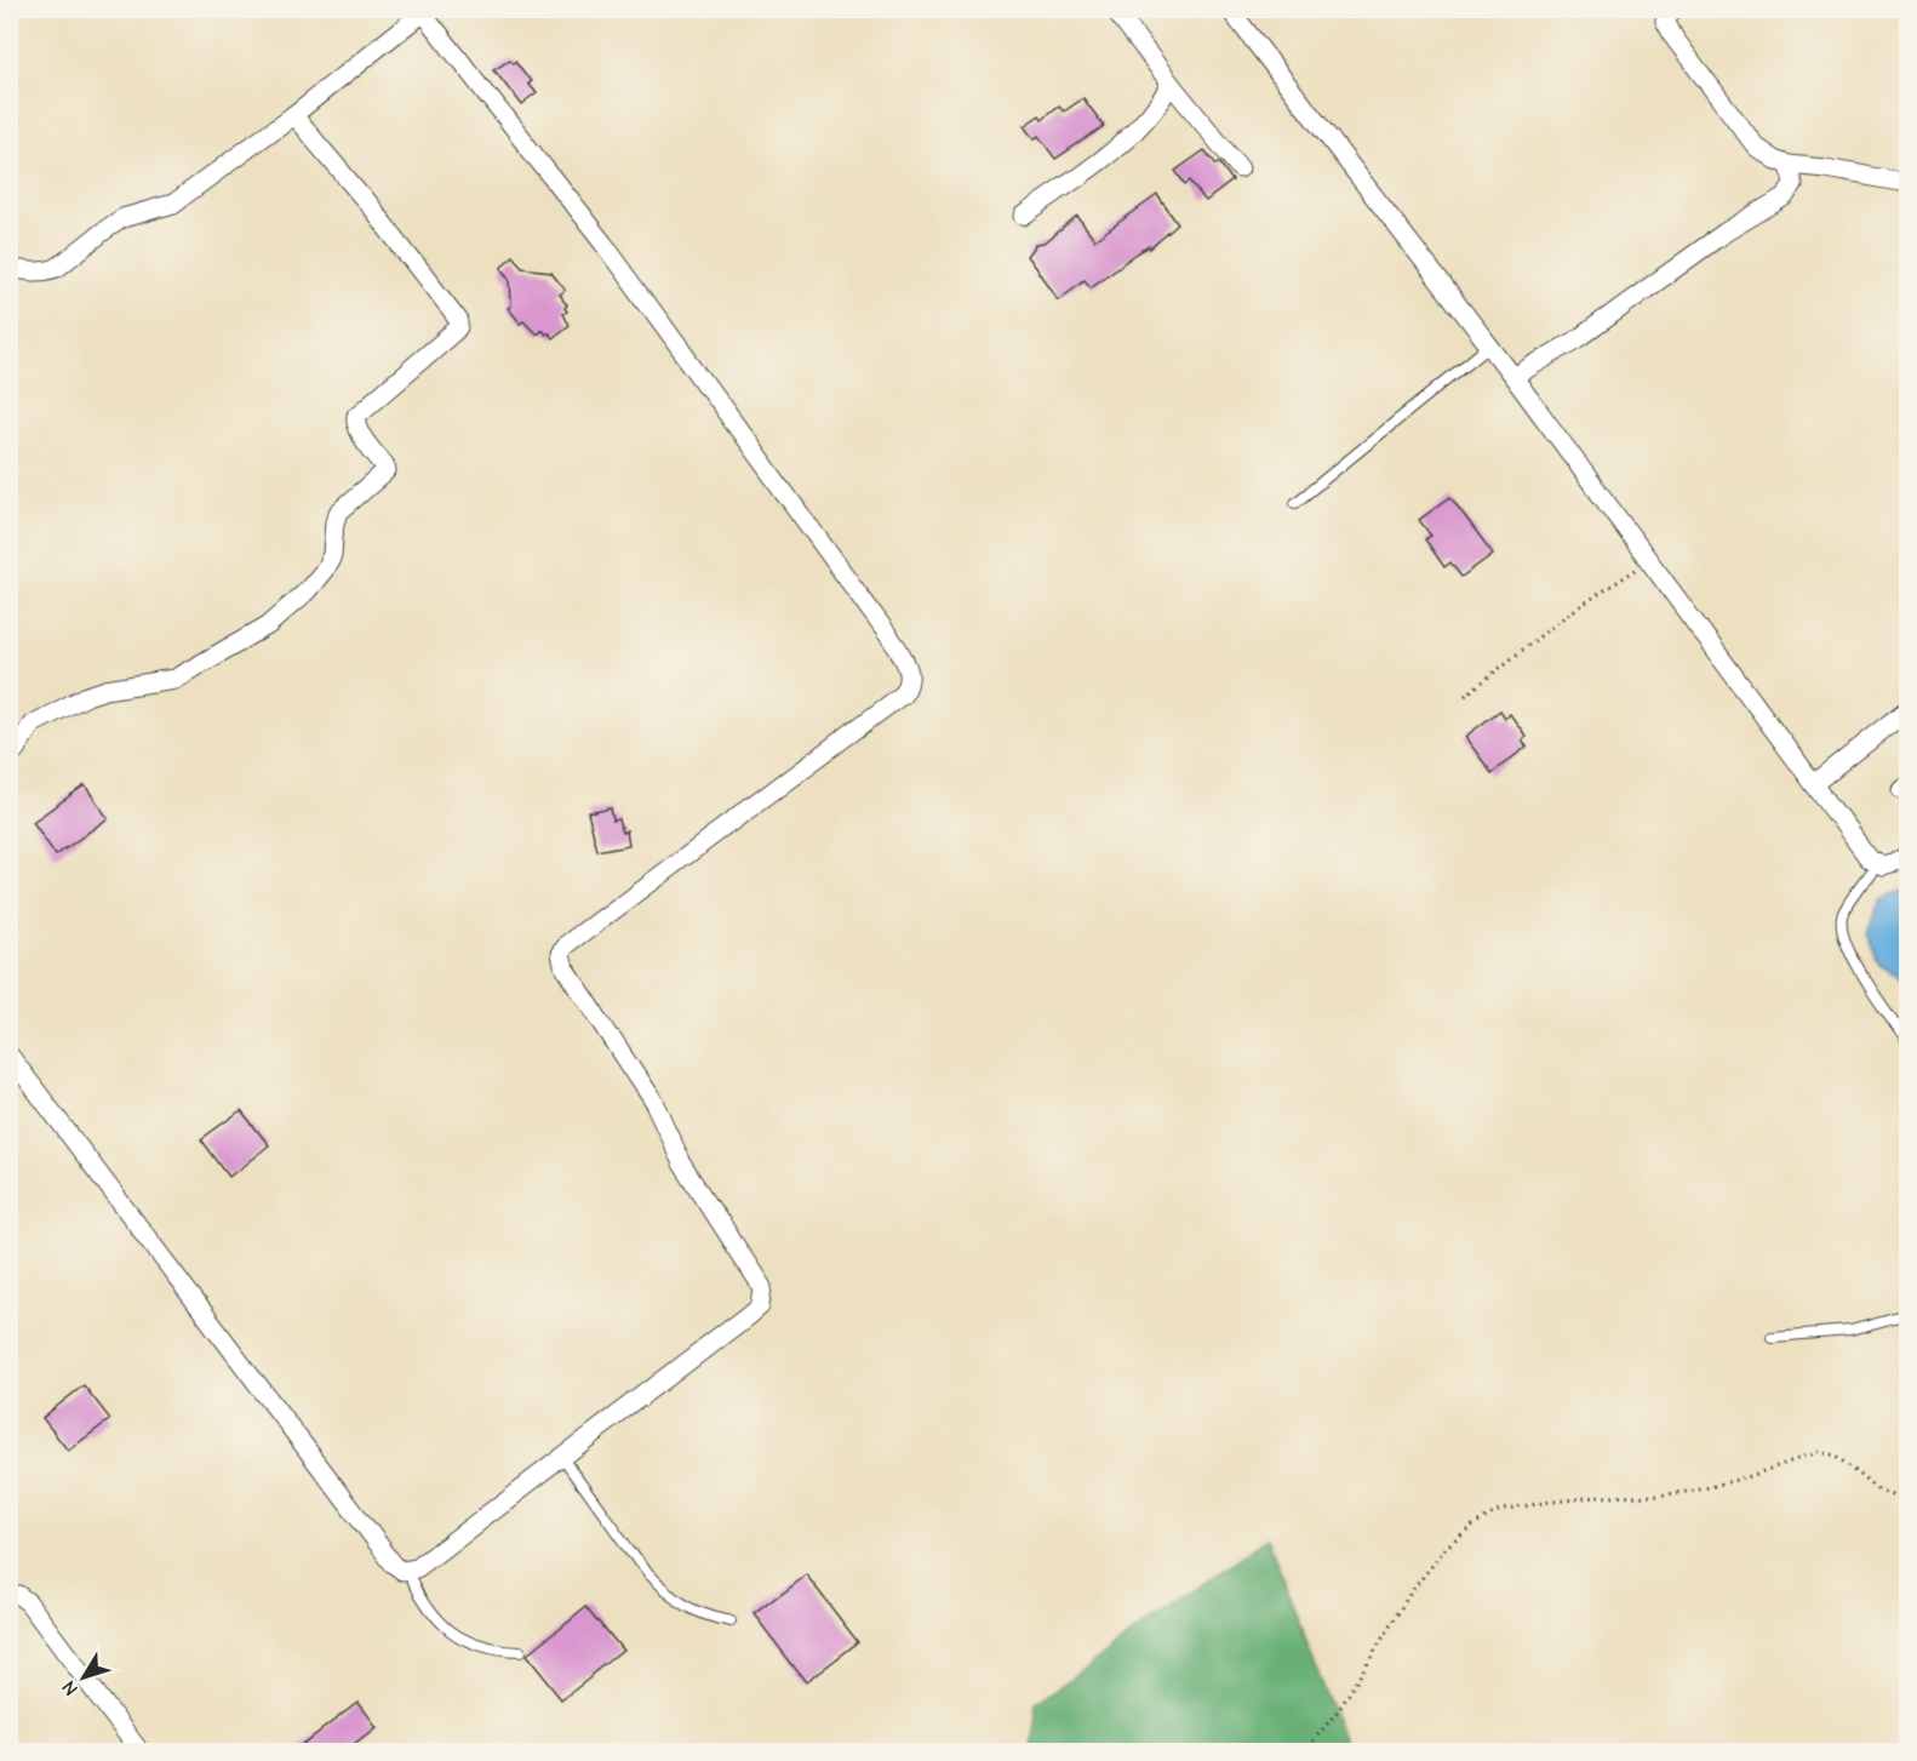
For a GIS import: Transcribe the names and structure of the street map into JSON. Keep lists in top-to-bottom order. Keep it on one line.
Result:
{"north":"bottom left"}
